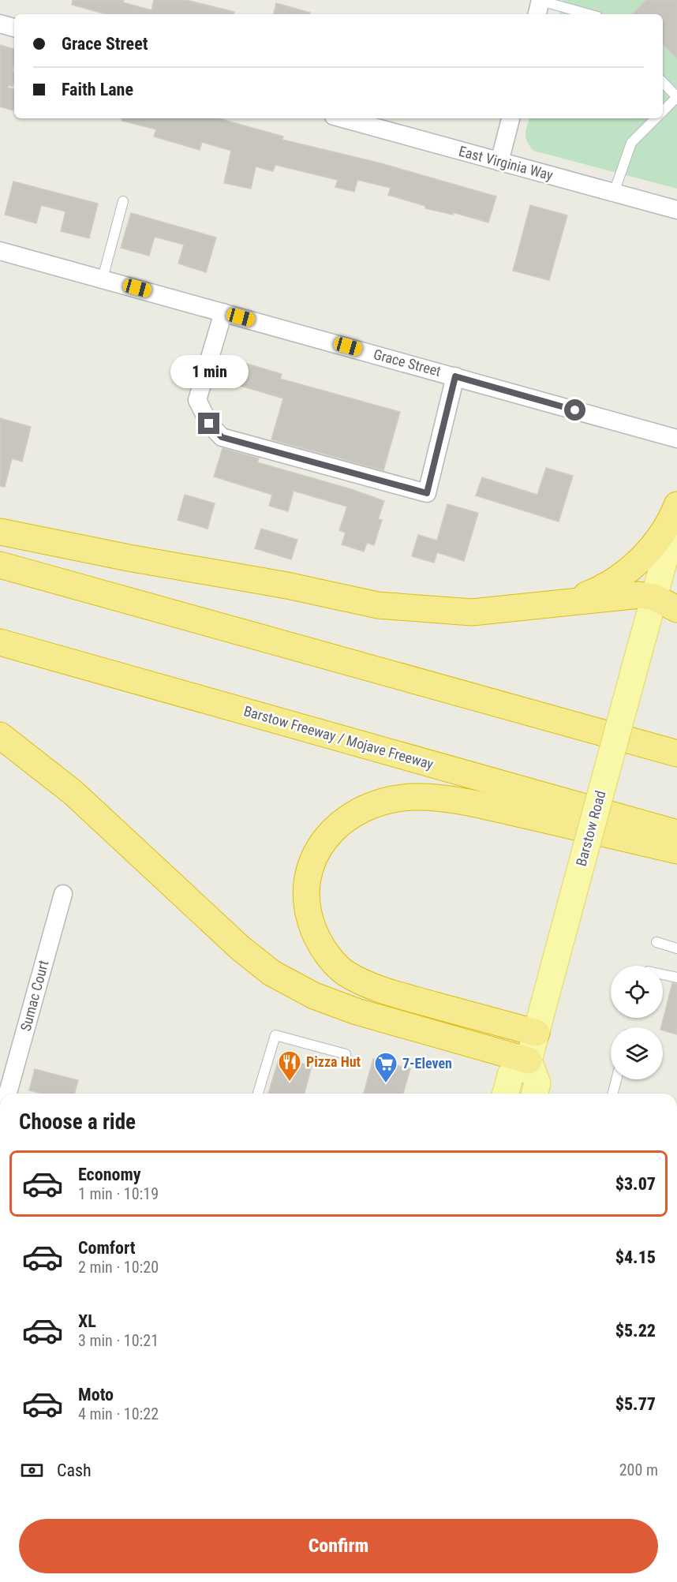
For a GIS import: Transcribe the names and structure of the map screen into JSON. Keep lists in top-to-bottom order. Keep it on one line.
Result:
{"streets":{"highway":["Barstow Freeway / Mojave Freeway"],"main road":["Barstow Road"],"street":["East Virginia Way","Grace Street","Sumac Court"]},"places":{"restaurant":["Pizza Hut"],"supermarket":["7-Eleven"]},"page":{"banner":["Grace Street","Faith Lane"],"bubble":"1 min","heading":"Choose a ride","list":[{"name":"Economy","note":"1 min · 10:19","value":"$3.07"},{"name":"Comfort","note":"2 min · 10:20","value":"$4.15"},{"name":"XL","note":"3 min · 10:21","value":"$5.22"},{"name":"Moto","note":"4 min · 10:22","value":"$5.77"}],"pay":["Cash","200 m"],"buttons":"Confirm"}}
